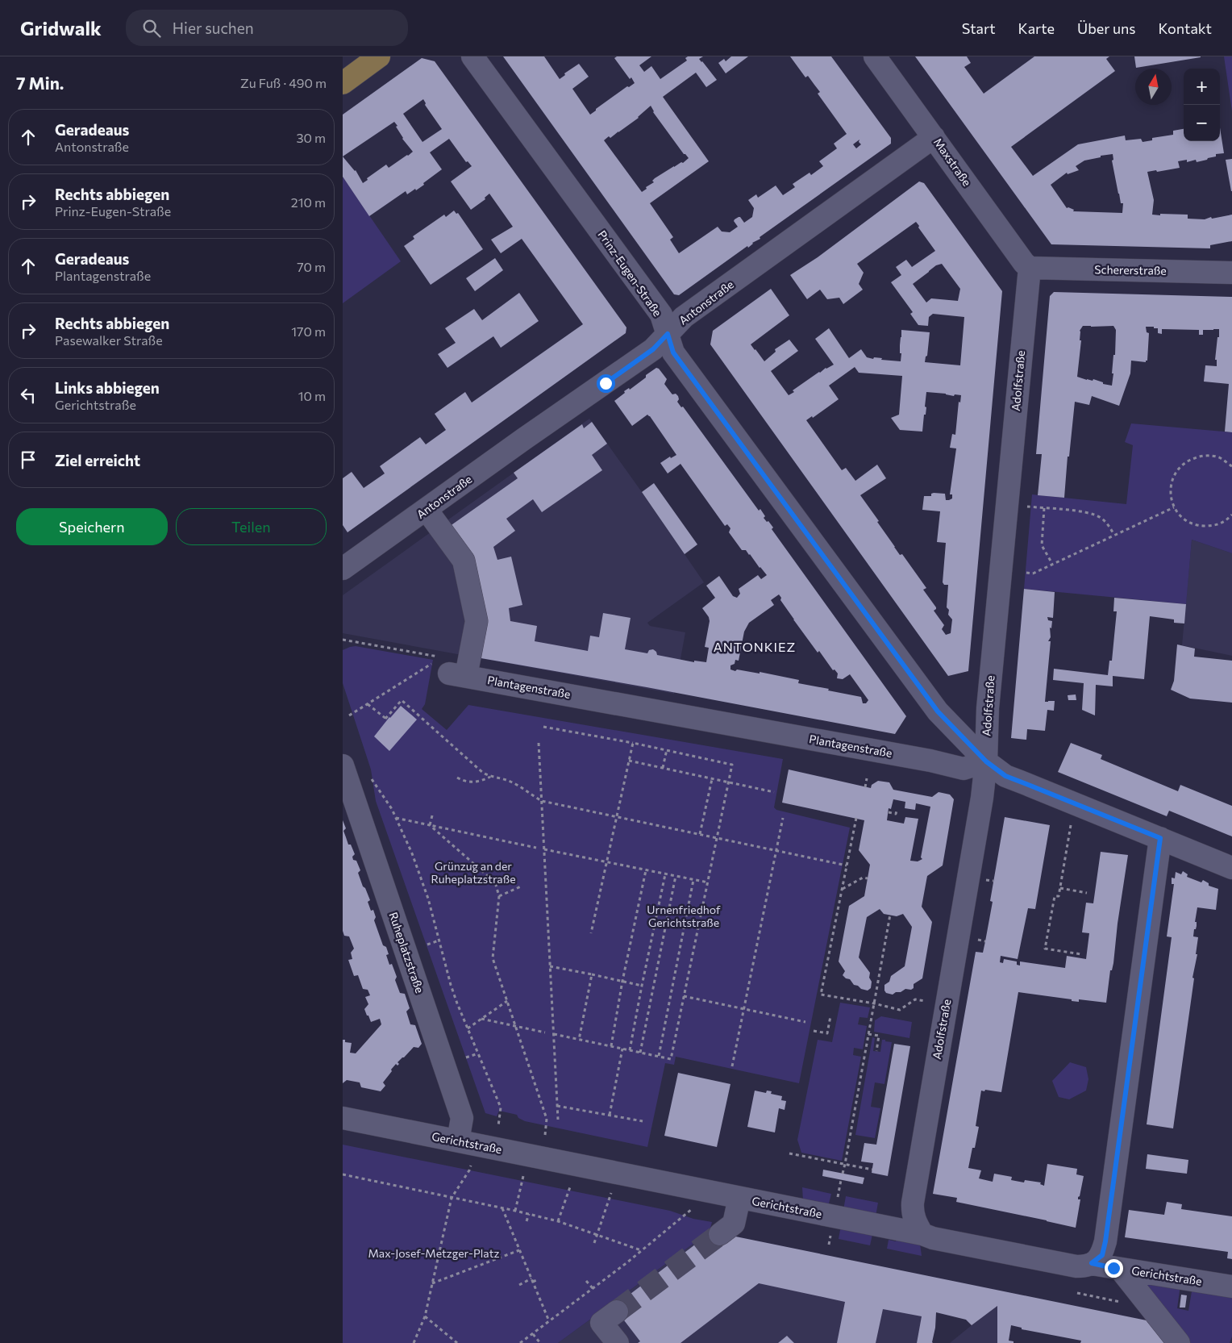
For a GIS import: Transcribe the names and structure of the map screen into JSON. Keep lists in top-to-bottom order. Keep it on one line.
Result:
{"streets":{"street":["Maxstraße","Schererstraße","Prinz-Eugen-Straße","Antonstraße","Adolfstraße","Plantagenstraße","Ruheplatzstraße","Gerichtstraße"]},"crossings":[["Maxstraße","Schererstraße"],["Maxstraße","Antonstraße"],["Maxstraße","Adolfstraße"],["Schererstraße","Adolfstraße"],["Prinz-Eugen-Straße","Antonstraße"],["Prinz-Eugen-Straße","Adolfstraße"],["Prinz-Eugen-Straße","Plantagenstraße"],["Adolfstraße","Plantagenstraße"],["Adolfstraße","Gerichtstraße"],["Ruheplatzstraße","Gerichtstraße"]],"districts":["ANTONKIEZ"],"parks":["Grünzug an der Ruheplatzstraße","Urnenfriedhof Gerichtstraße","Max-Josef-Metzger-Platz"],"north":"top","page":{"header":"Gridwalk","search":"Hier suchen","nav":["Start","Karte","Über uns","Kontakt"],"heading":["7 Min.","Zu Fuß · 490 m"],"map_buttons":["+","−"],"list":[["Geradeaus","Antonstraße","30 m"],["Rechts abbiegen","Prinz-Eugen-Straße","210 m"],["Geradeaus","Plantagenstraße","70 m"],["Rechts abbiegen","Pasewalker Straße","170 m"],["Links abbiegen","Gerichtstraße","10 m"],"Ziel erreicht"],"buttons":["Speichern","Teilen"]}}
